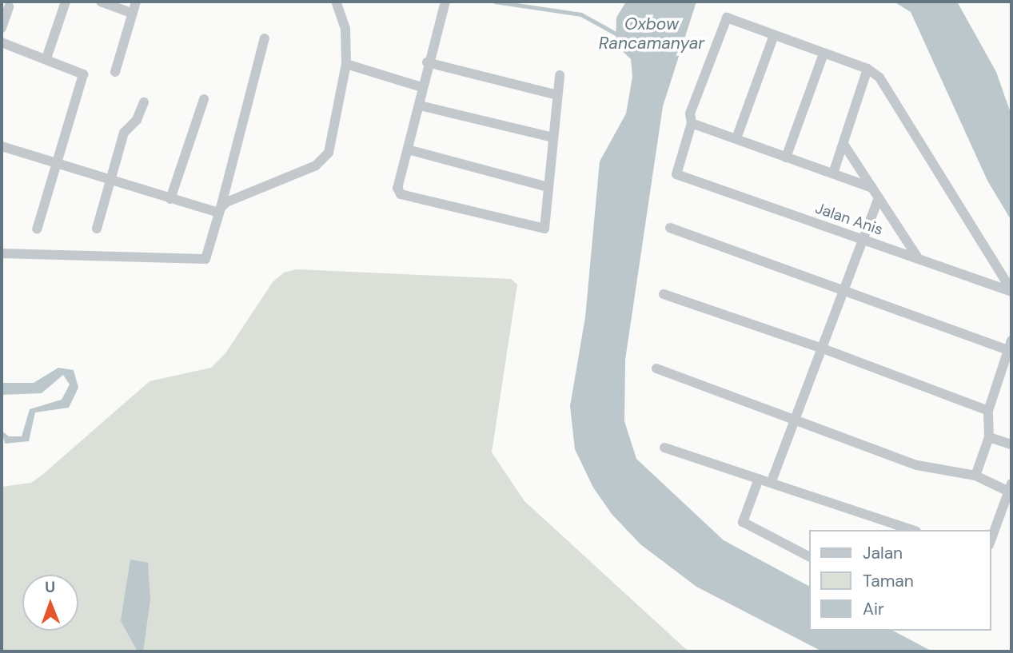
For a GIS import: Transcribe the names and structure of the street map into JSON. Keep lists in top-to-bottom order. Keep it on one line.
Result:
{"streets":{"street":["Jalan Anis"]},"water":["Oxbow Rancamanyar"],"legend":["Jalan","Taman","Air"],"north":"top"}
